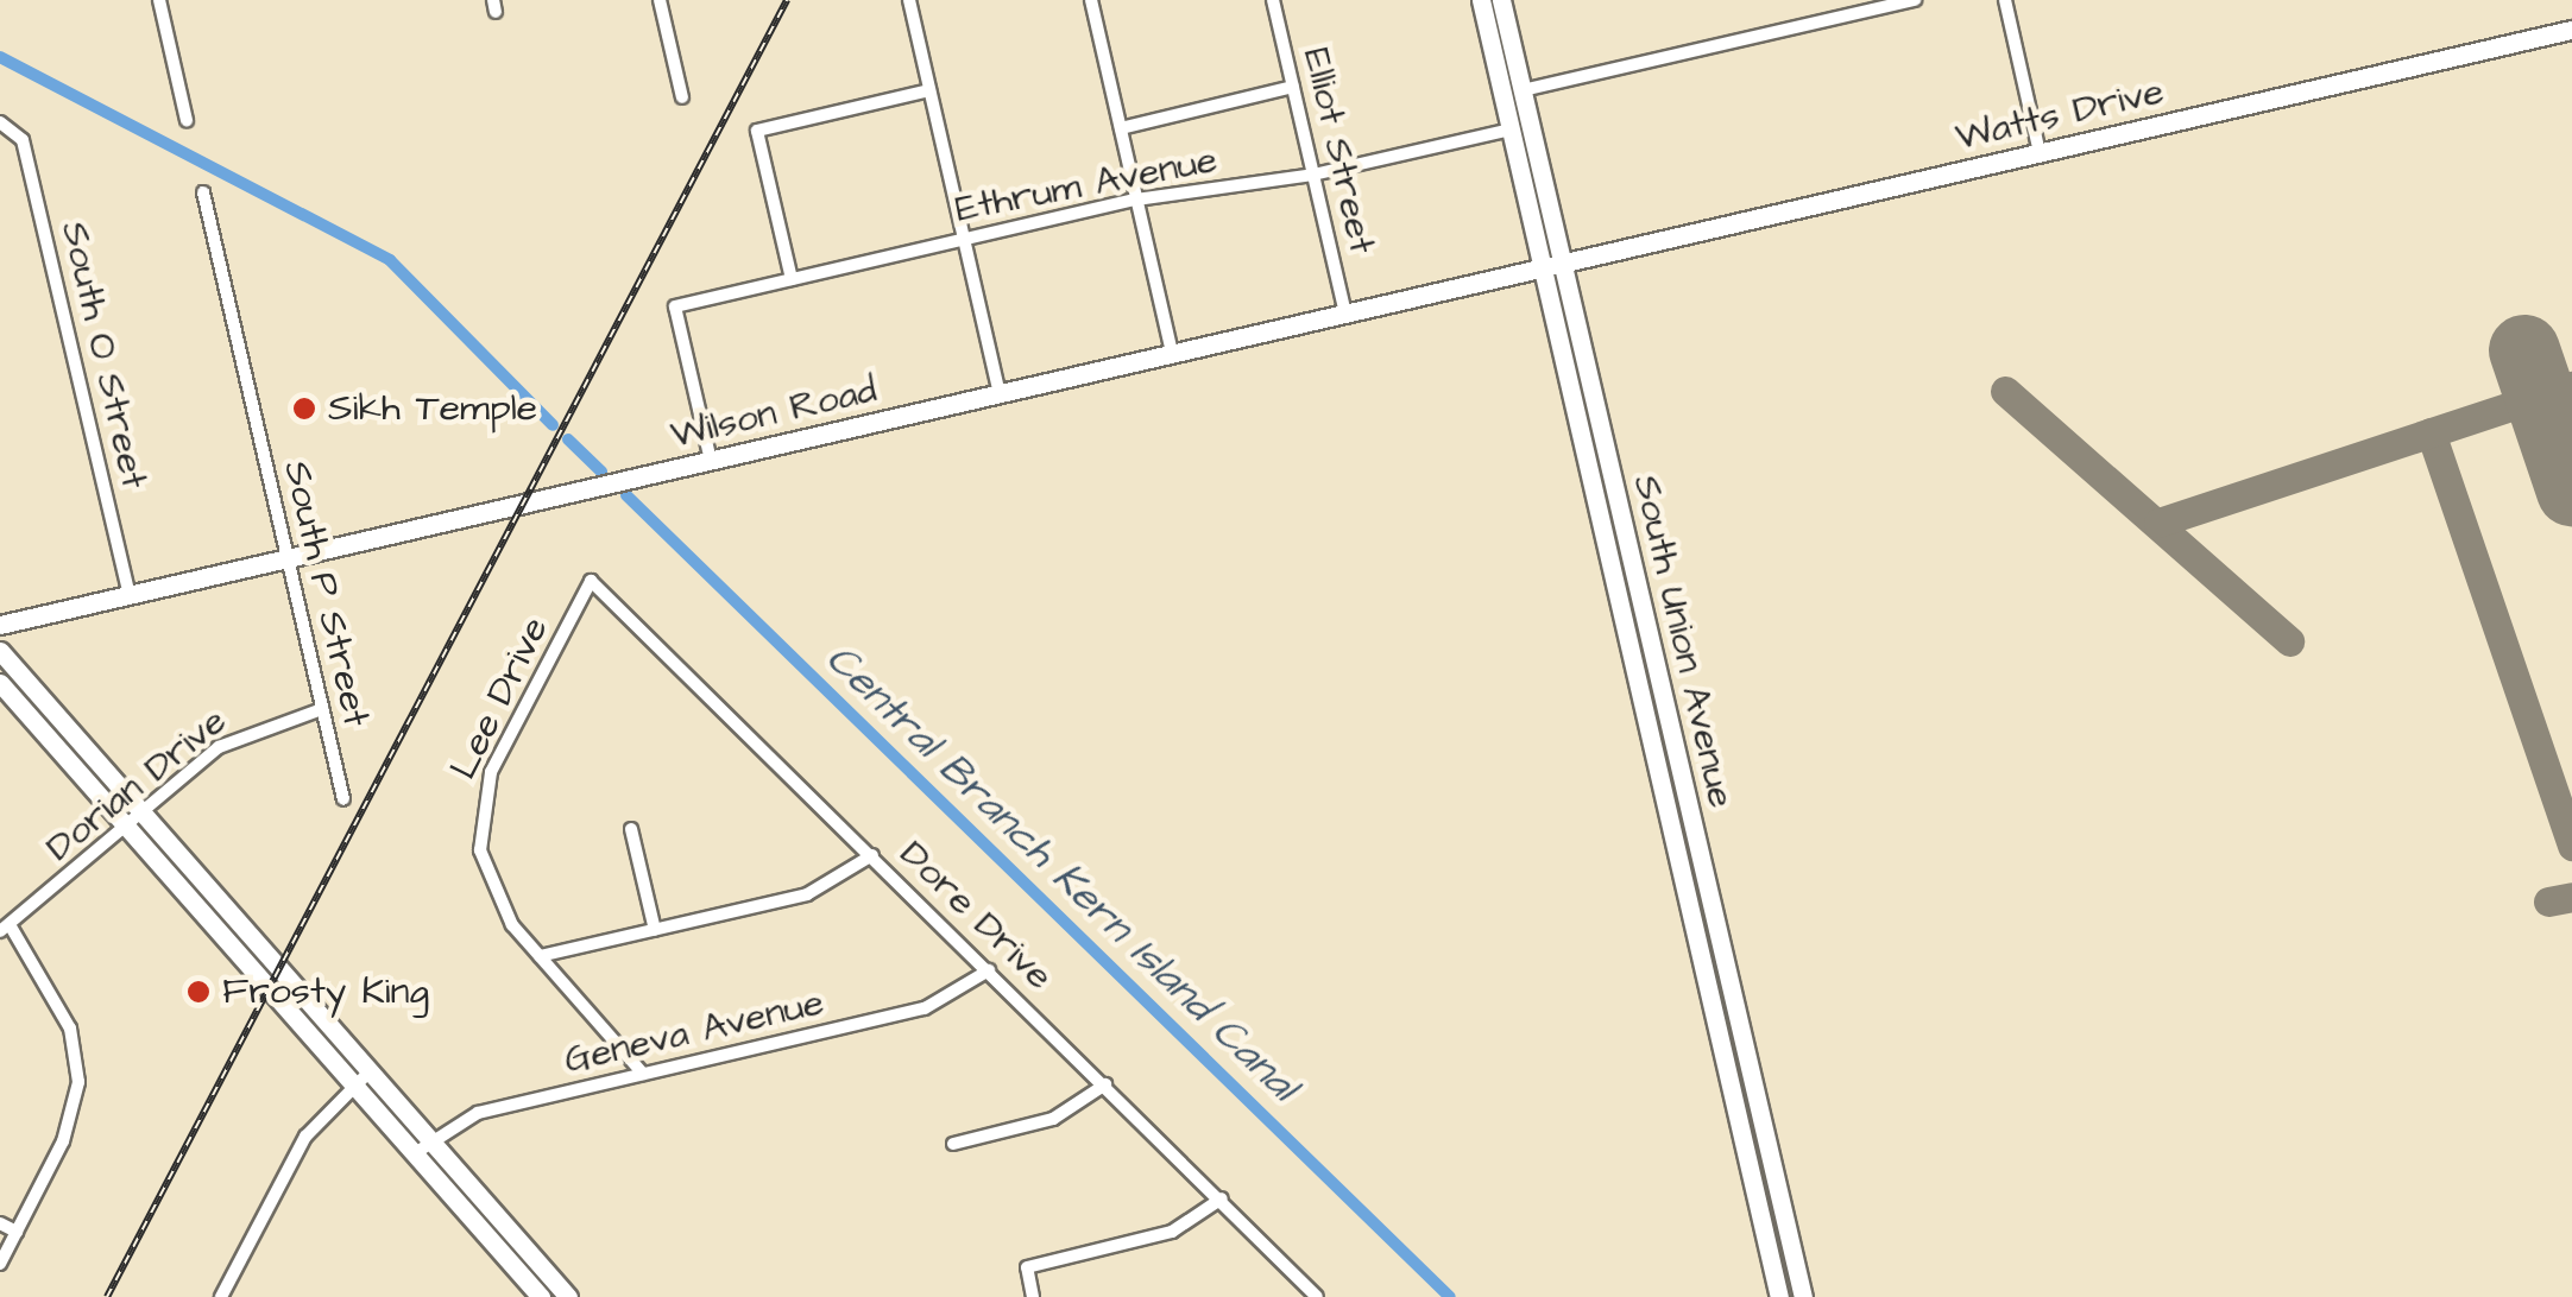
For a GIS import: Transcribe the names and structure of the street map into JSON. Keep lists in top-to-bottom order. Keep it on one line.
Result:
{"streets":{"main road":["Watts Drive","Wilson Road","South Union Avenue"],"street":["Elliot Street","Ethrum Avenue","South O Street","South P Street","Lee Drive","Dorian Drive","Dore Drive","Geneva Avenue"]},"crossings":[["Watts Drive","Wilson Road"],["Watts Drive","South Union Avenue"],["Elliot Street","Ethrum Avenue"],["Elliot Street","Wilson Road"],["Ethrum Avenue","Wilson Road"],["Ethrum Avenue","South Union Avenue"],["South O Street","Wilson Road"],["Wilson Road","South P Street"],["Wilson Road","South Union Avenue"],["South P Street","Dorian Drive"],["Lee Drive","Dore Drive"],["Lee Drive","Geneva Avenue"],["Dore Drive","Geneva Avenue"]],"water":["Central Branch Kern Island Canal"],"places":["Sikh Temple","Frosty King"]}
